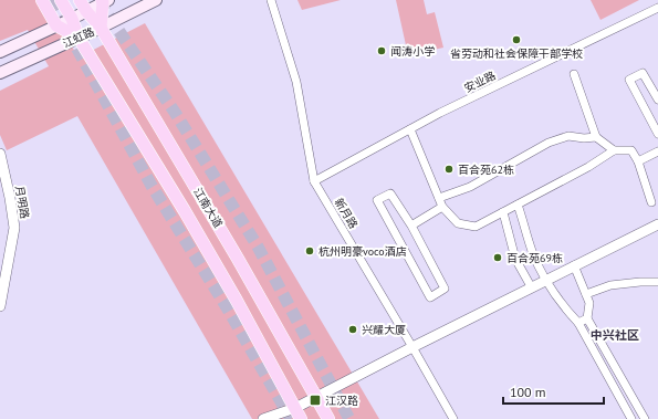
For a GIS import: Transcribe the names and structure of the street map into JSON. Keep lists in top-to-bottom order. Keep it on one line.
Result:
{"streets":{"main road":["江虹路","江南大道"],"street":["安业路","月明路","新月路"]},"crossings":[["江虹路","江南大道"],["安业路","新月路"]],"districts":["中兴社区"],"places":{"other":["省劳动和社会保障干部学校","闻涛小学","百合苑62栋","杭州明豪voco酒店","百合苑69栋","兴耀大厦"],"transit":["江汉路"]},"scale_bar":"100 m"}
